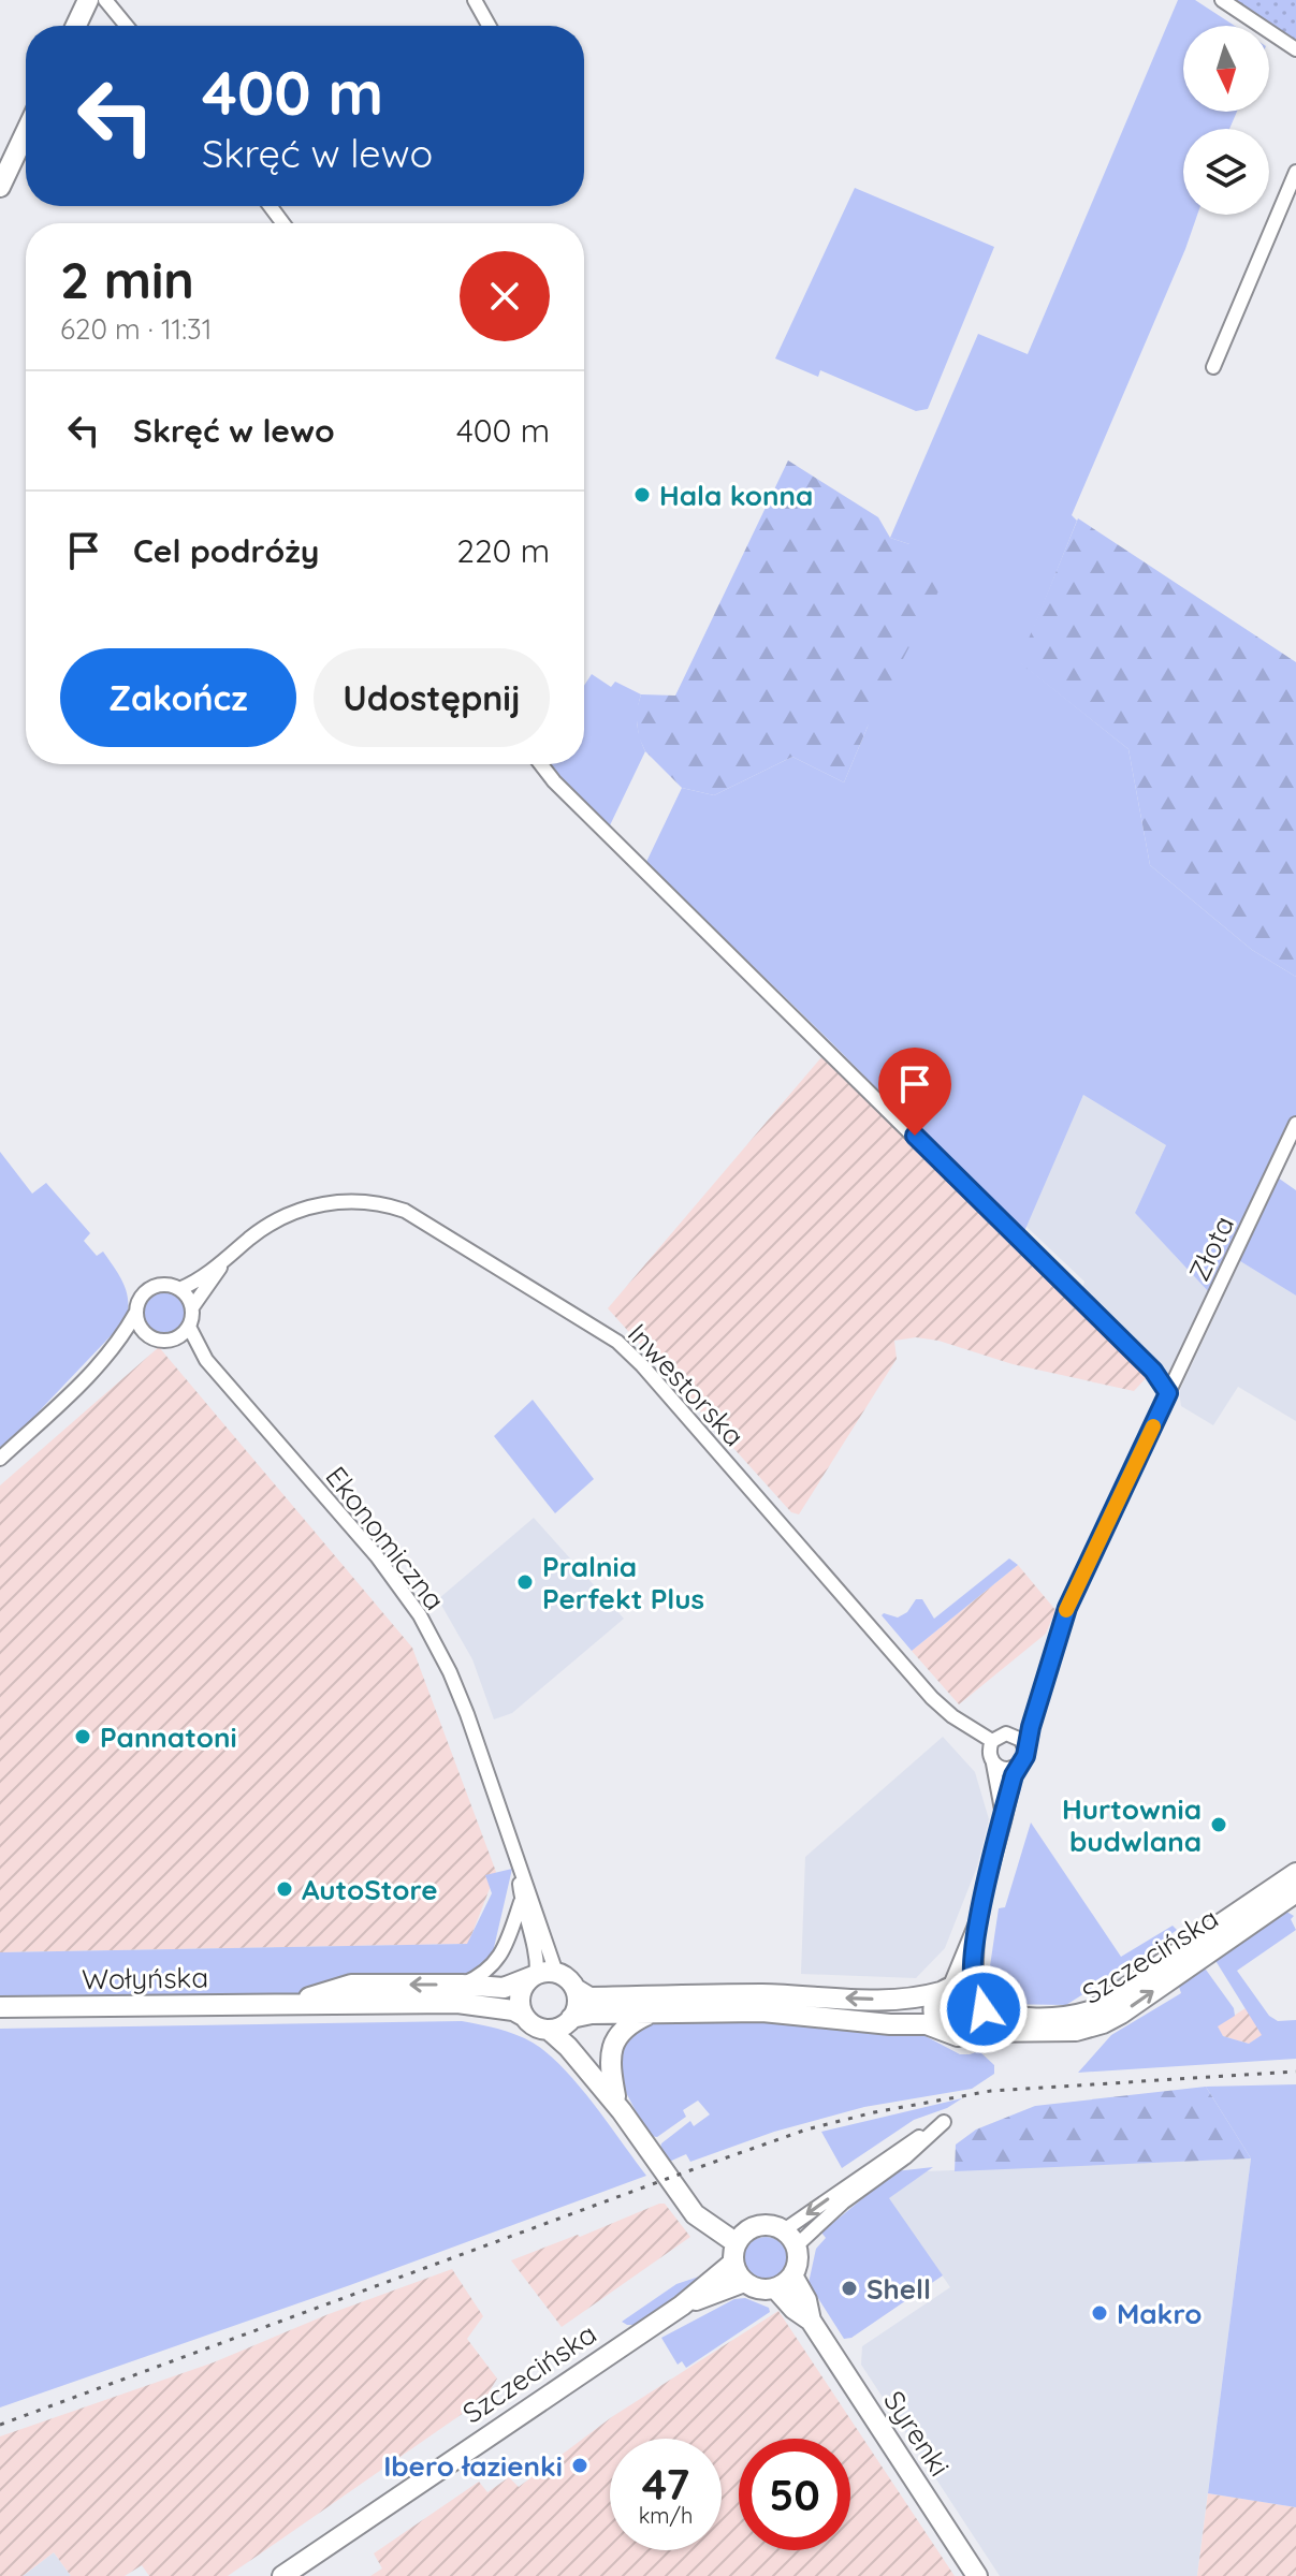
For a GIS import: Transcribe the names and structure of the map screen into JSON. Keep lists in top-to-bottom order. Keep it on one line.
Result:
{"streets":{"main road":["Szczecińska","Wołyńska","Syrenki"],"street":["Złota","Inwestorska","Ekonomiczna"]},"crossings":[["Złota","Inwestorska"],["Inwestorska","Ekonomiczna"],["Ekonomiczna","Wołyńska"],["Szczecińska","Syrenki"]],"places":["Hala konna","Pralnia Perfekt Plus","Pannatoni","Hurtownia budwlana","AutoStore","Shell","Makro","Ibero łazienki"],"north":"bottom","page":{"turn":["400 m","Skręć w lewo"],"heading":["2 min","620 m · 11:31"],"list":[{"name":"Skręć w lewo","value":"400 m"},{"name":"Cel podróży","value":"220 m"}],"buttons":["Zakończ","Udostępnij"],"speed":"47 km/h","limit":"50"}}
